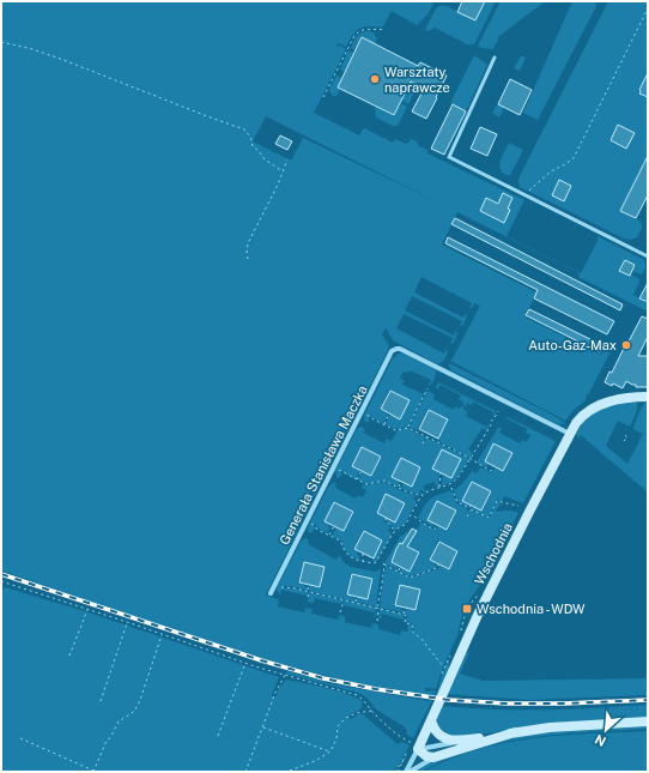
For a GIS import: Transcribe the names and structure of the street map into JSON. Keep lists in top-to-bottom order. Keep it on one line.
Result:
{"streets":{"street":["Generała Stanisława Maczka","Wschodnia"]},"crossings":[["Generała Stanisława Maczka","Wschodnia"]],"places":{"other":["Warsztaty naprawcze","Auto-Gaz-Max"],"transit":["Wschodnia - WDW"]},"north":"bottom left"}
